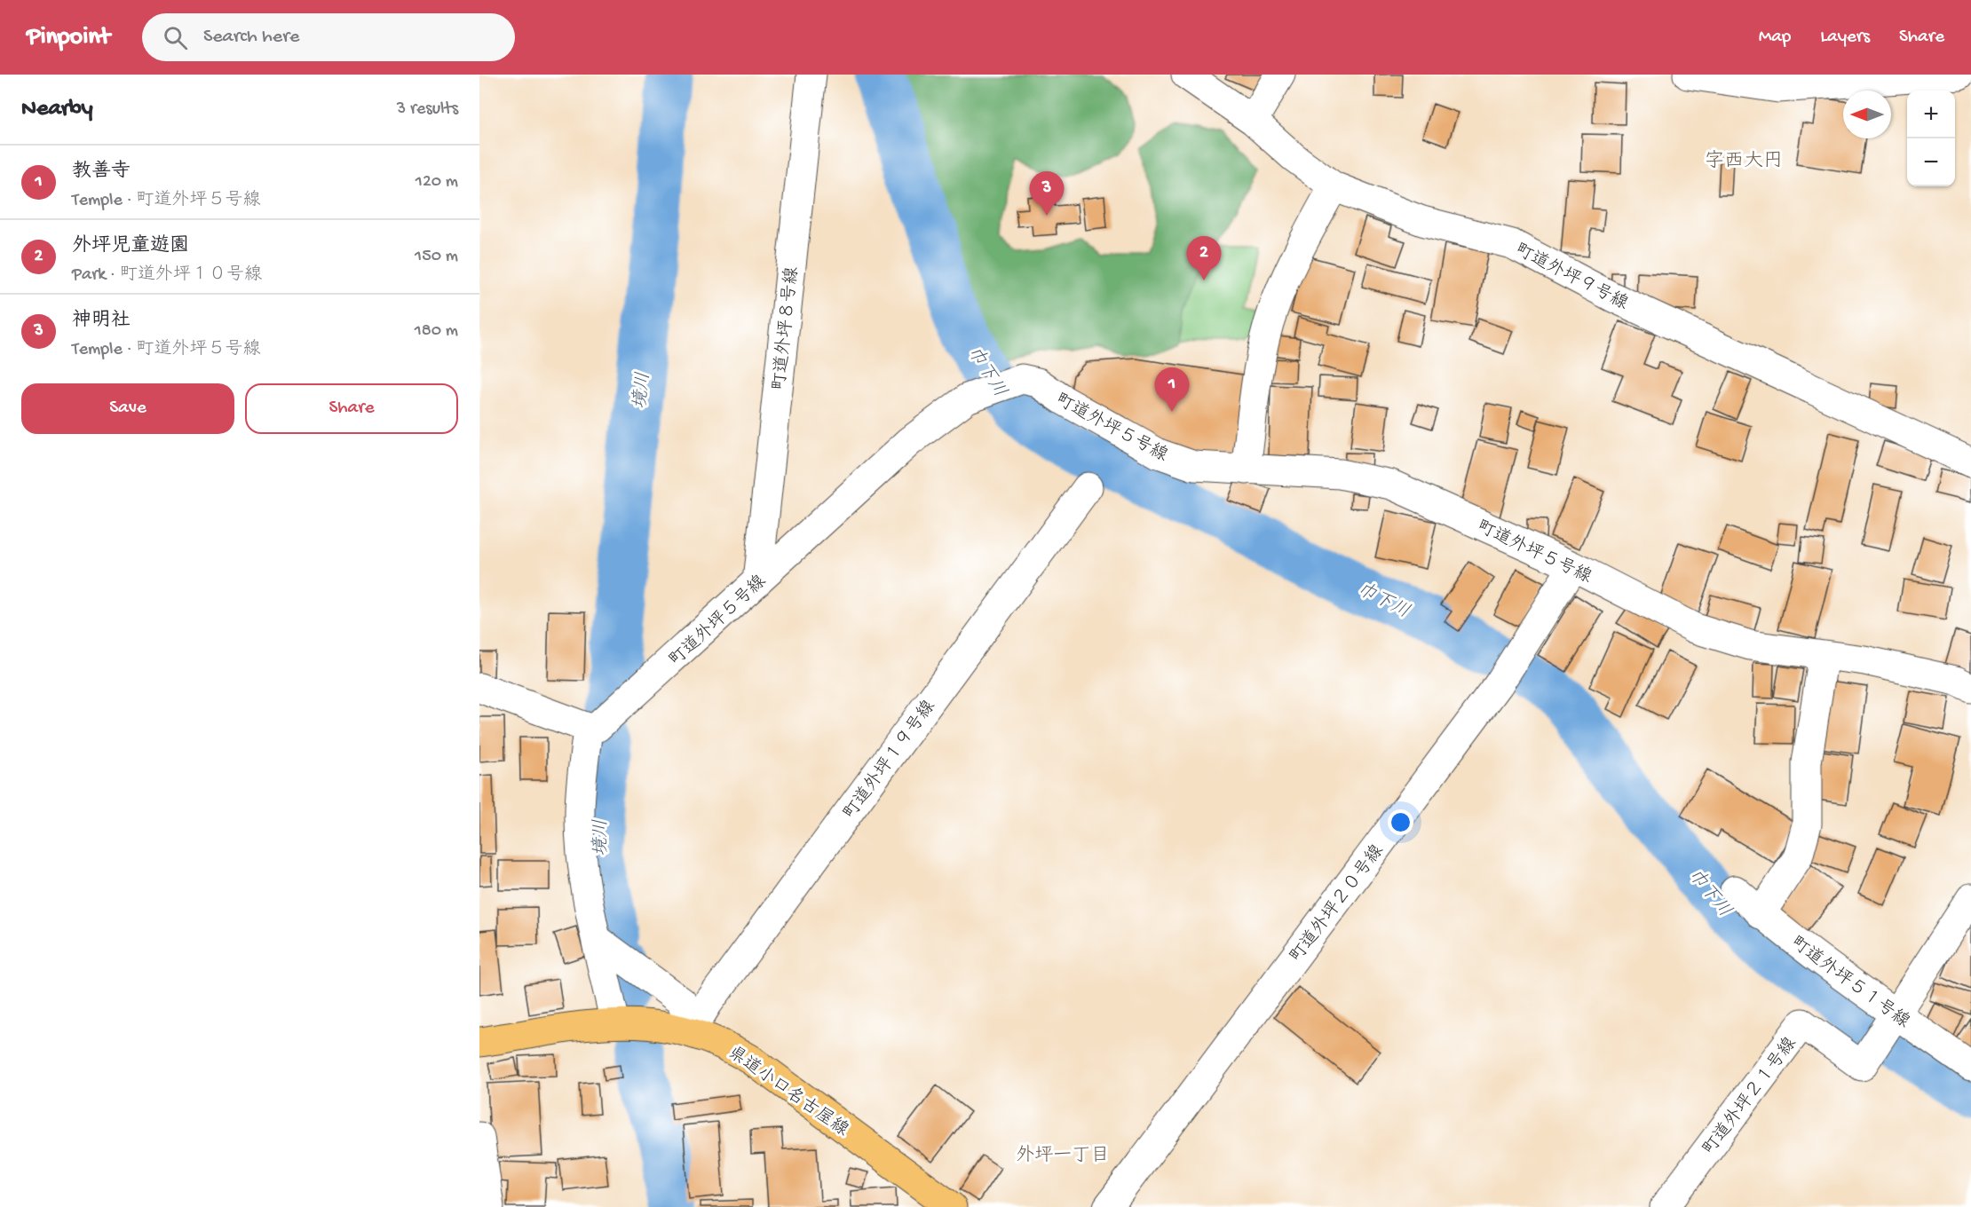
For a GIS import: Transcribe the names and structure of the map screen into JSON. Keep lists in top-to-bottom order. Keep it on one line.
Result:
{"streets":{"main road":["県道小口名古屋線"],"street":["町道外坪９号線","町道外坪８号線","町道外坪５号線","町道外坪１９号線","町道外坪２０号線","町道外坪５１号線","町道外坪２１号線"]},"crossings":[["町道外坪８号線","町道外坪５号線"],["町道外坪５号線","町道外坪２０号線"],["町道外坪１９号線","県道小口名古屋線"],["町道外坪５１号線","町道外坪２１号線"]],"districts":["字西大円","外坪一丁目"],"water":["巾下川","境川"],"north":"left","page":{"header":"Pinpoint","search":"Search here","nav":["Map","Layers","Share"],"heading":["Nearby","3 results"],"map_buttons":["+","−"],"list":[{"mark":"1","name":"教善寺","note":"Temple · 町道外坪５号線","value":"120 m"},{"mark":"2","name":"外坪児童遊園","note":"Park · 町道外坪１０号線","value":"150 m"},{"mark":"3","name":"神明社","note":"Temple · 町道外坪５号線","value":"180 m"}],"pins":["3","2","1"],"buttons":["Save","Share"]}}
